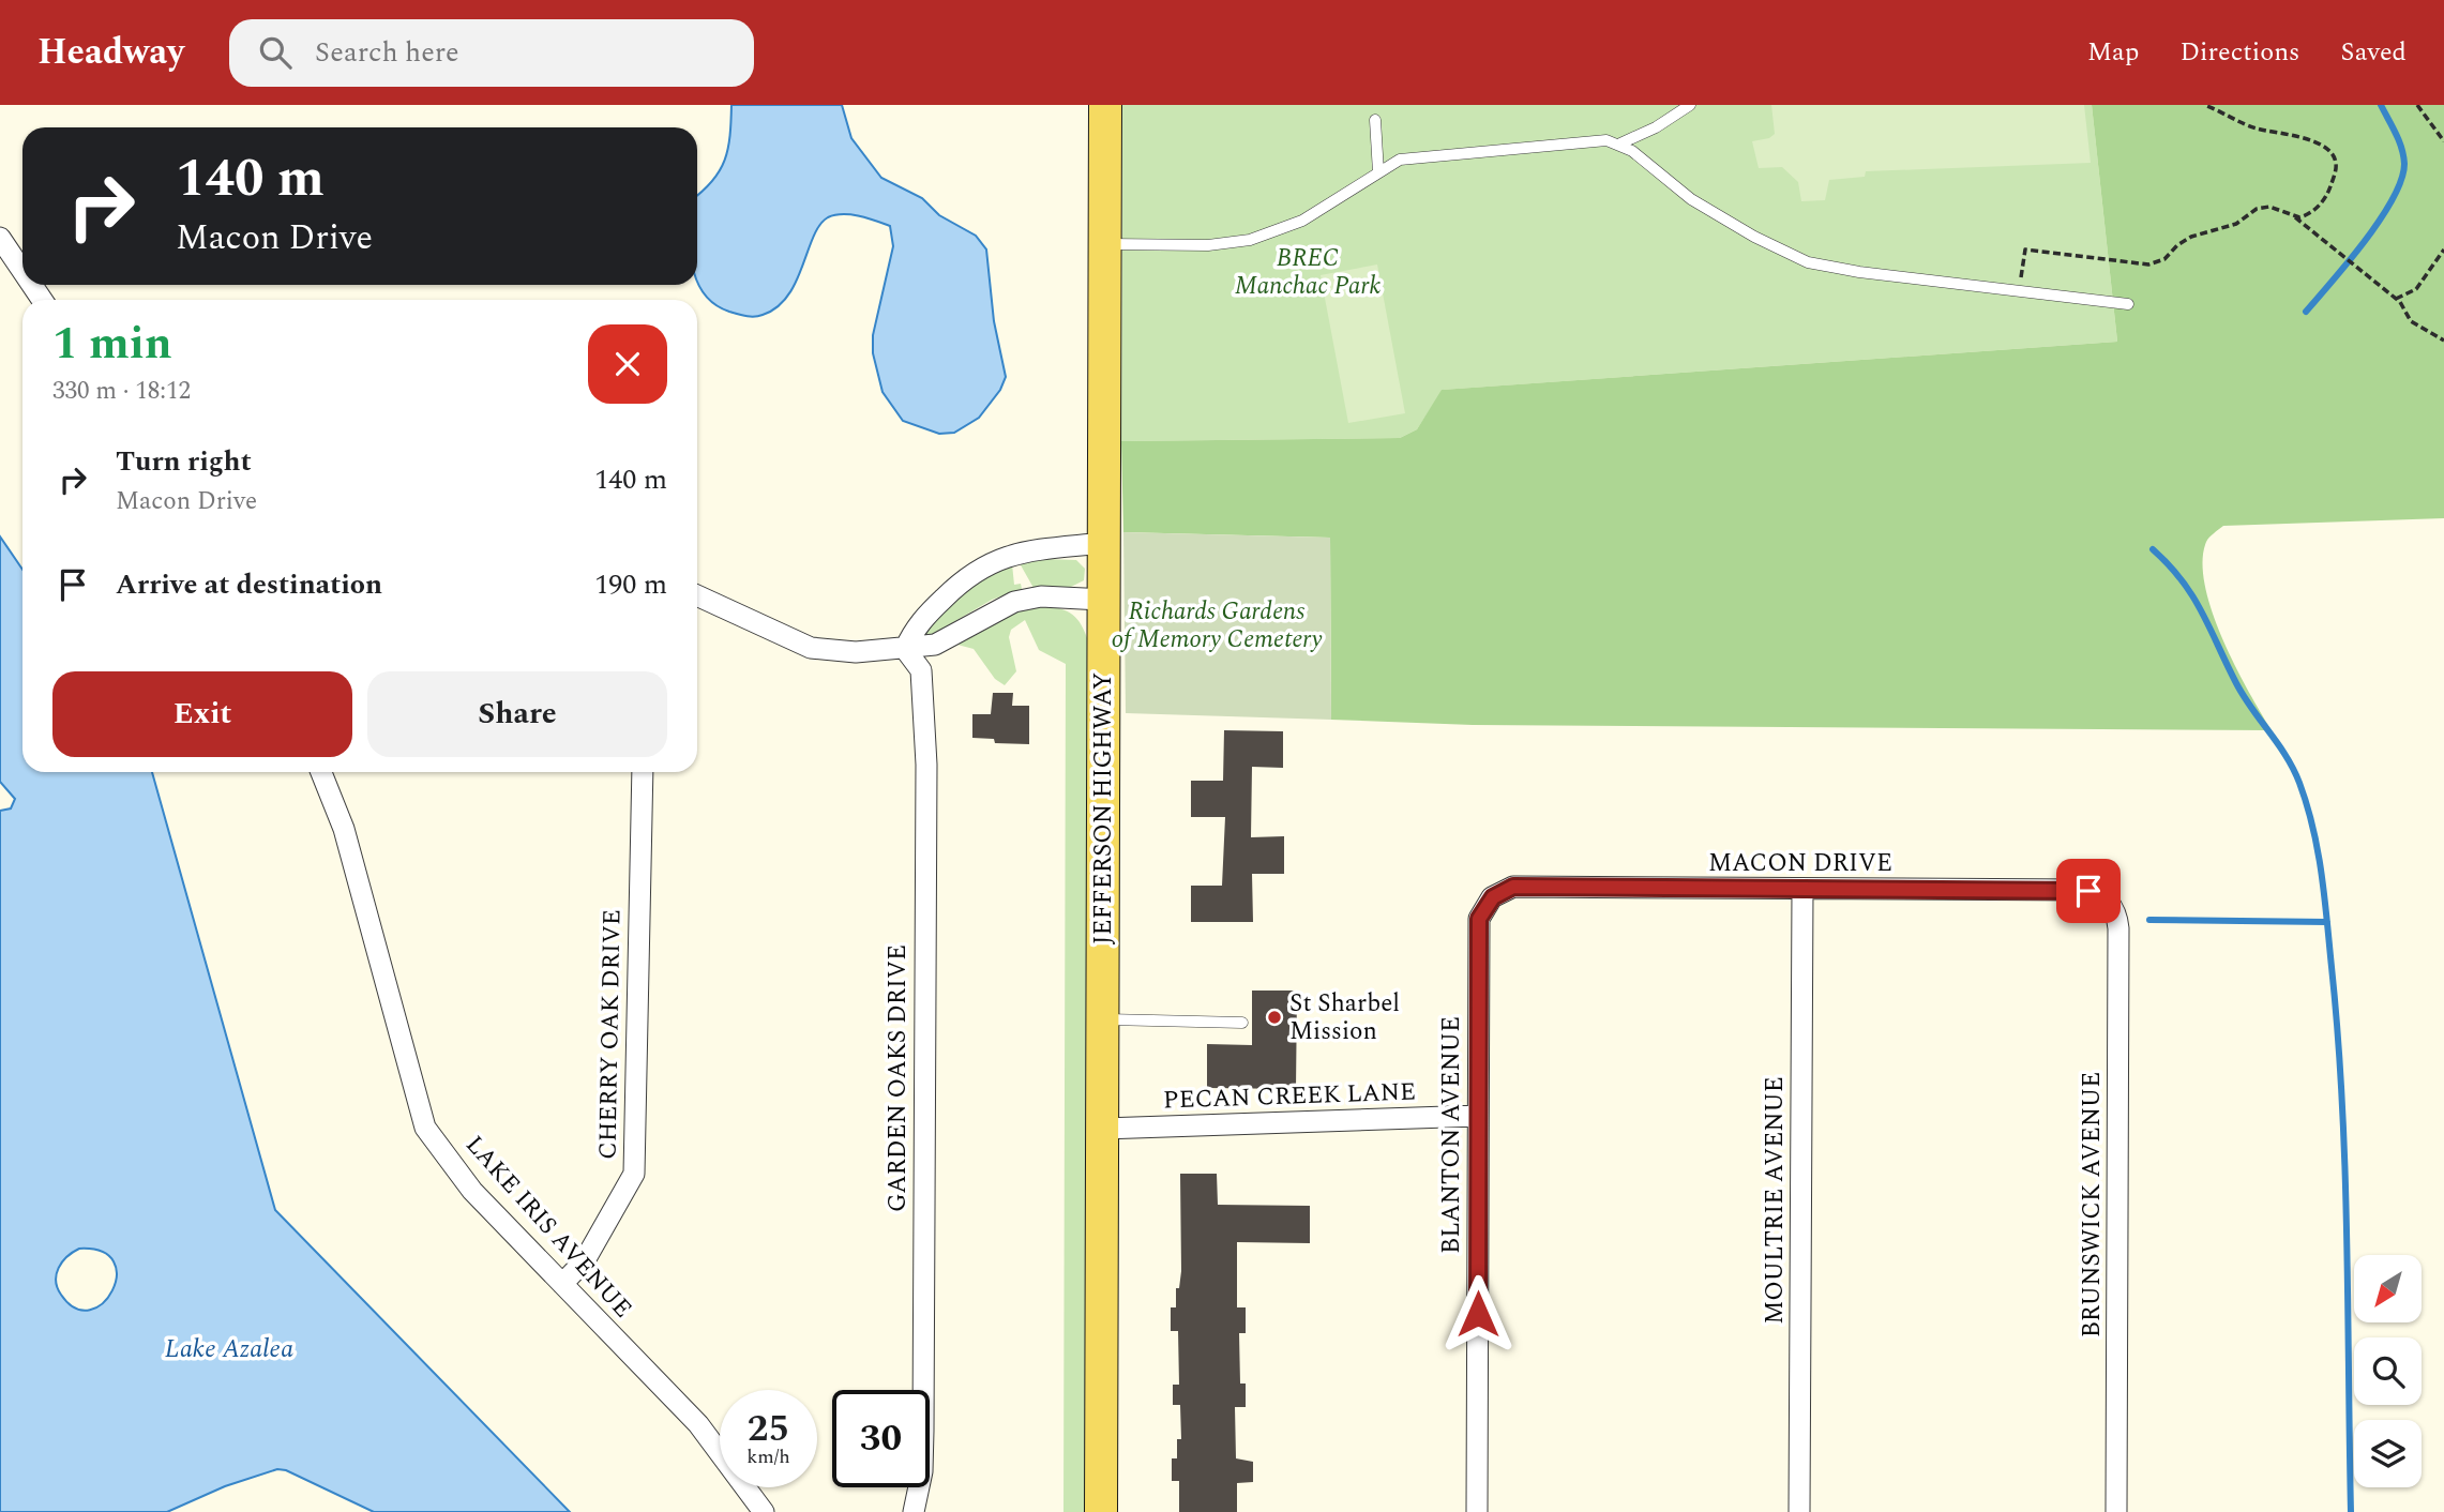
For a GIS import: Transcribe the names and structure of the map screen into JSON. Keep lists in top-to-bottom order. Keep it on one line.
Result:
{"streets":{"main road":["JEFFERSON HIGHWAY"],"street":["MACON DRIVE","CHERRY OAK DRIVE","GARDEN OAKS DRIVE","PECAN CREEK LANE","BLANTON AVENUE","MOULTRIE AVENUE","BRUNSWICK AVENUE","LAKE IRIS AVENUE"]},"crossings":[["JEFFERSON HIGHWAY","PECAN CREEK LANE"],["MACON DRIVE","BLANTON AVENUE"],["MACON DRIVE","MOULTRIE AVENUE"],["MACON DRIVE","BRUNSWICK AVENUE"],["CHERRY OAK DRIVE","LAKE IRIS AVENUE"],["PECAN CREEK LANE","BLANTON AVENUE"]],"water":["Lake Azalea"],"parks":["BREC Manchac Park","Richards Gardens of Memory Cemetery"],"places":["St Sharbel Mission"],"north":"bottom left","page":{"header":"Headway","search":"Search here","nav":["Map","Directions","Saved"],"turn":["140 m","Macon Drive"],"heading":["1 min","330 m · 18:12"],"list":[{"name":"Turn right","note":"Macon Drive","value":"140 m"},{"name":"Arrive at destination","value":"190 m"}],"buttons":["Exit","Share"],"speed":"25 km/h","limit":"30"}}
